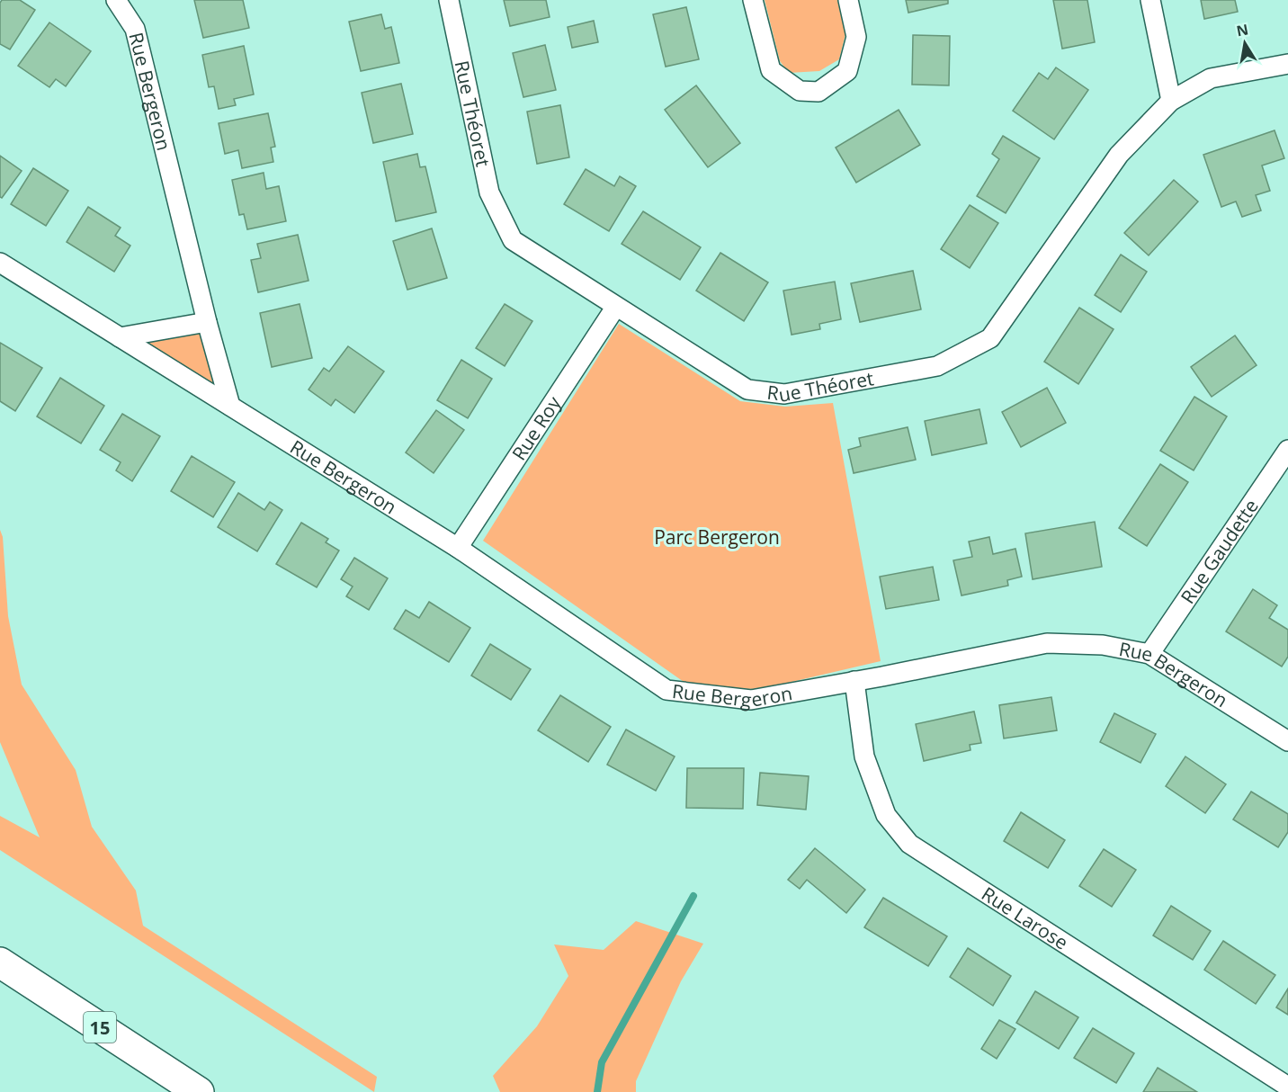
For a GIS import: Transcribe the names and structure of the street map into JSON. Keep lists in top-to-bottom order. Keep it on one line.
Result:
{"streets":{"highway":["15"],"street":["Rue Bergeron","Rue Théoret","Rue Roy","Rue Gaudette","Rue Larose"]},"crossings":[["Rue Bergeron","Rue Roy"],["Rue Bergeron","Rue Gaudette"],["Rue Bergeron","Rue Larose"],["Rue Théoret","Rue Roy"]],"parks":["Parc Bergeron"],"north":"top"}
